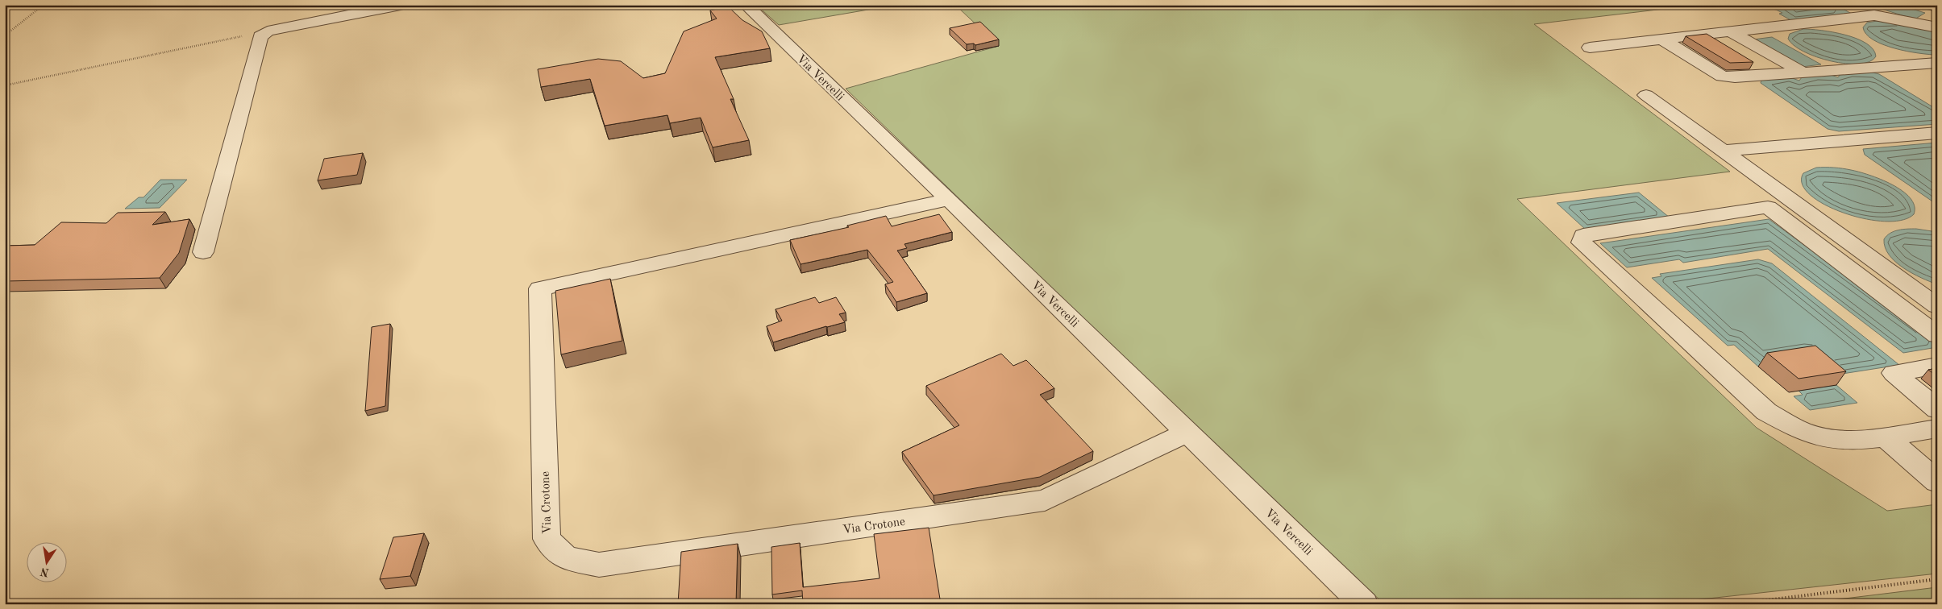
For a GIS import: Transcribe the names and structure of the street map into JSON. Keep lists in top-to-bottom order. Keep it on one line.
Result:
{"streets":{"street":["Via Vercelli","Via Crotone"]},"crossings":[["Via Vercelli","Via Crotone"]],"north":"bottom"}
